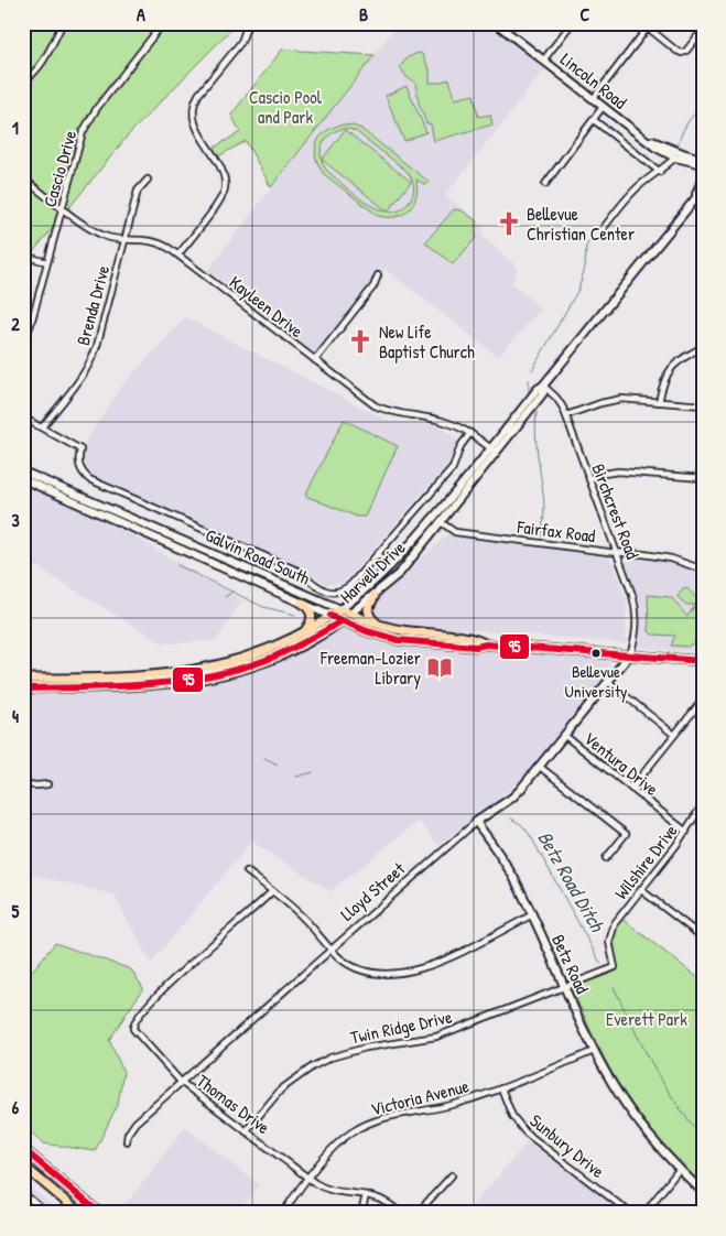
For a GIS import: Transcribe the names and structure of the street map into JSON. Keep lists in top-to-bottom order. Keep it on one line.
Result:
{"streets":{"main road":["Lincoln Road","Galvin Road South","Harvell Drive","Lloyd Street","Betz Road"],"street":["Cascio Drive","Brenda Drive","Kayleen Drive","Birchcrest Road","Fairfax Road","Ventura Drive","Wilshire Drive","Twin Ridge Drive","Victoria Avenue","Thomas Drive","Sunbury Drive"]},"crossings":[["Cascio Drive","Kayleen Drive"],["Brenda Drive","Kayleen Drive"],["Kayleen Drive","Harvell Drive"],["Birchcrest Road","Fairfax Road"],["Birchcrest Road","Galvin Road South"],["Birchcrest Road","Harvell Drive"],["Birchcrest Road","Lloyd Street"],["Fairfax Road","Harvell Drive"],["Galvin Road South","Harvell Drive"],["Galvin Road South","Lloyd Street"],["Ventura Drive","Wilshire Drive"],["Ventura Drive","Lloyd Street"],["Wilshire Drive","Twin Ridge Drive"],["Lloyd Street","Betz Road"],["Lloyd Street","Thomas Drive"],["Betz Road","Twin Ridge Drive"],["Betz Road","Victoria Avenue"],["Twin Ridge Drive","Thomas Drive"],["Victoria Avenue","Thomas Drive"],["Victoria Avenue","Sunbury Drive"]],"water":["Betz Road Ditch"],"parks":["Cascio Pool and Park","Everett Park"],"places":{"church":["Bellevue Christian Center","New Life Baptist Church"],"other":["Bellevue University"],"library":["Freeman-Lozier Library"]},"lines":["transit line 95"],"grid":{"columns":["A","B","C"],"rows":["1","2","3","4","5","6"]}}
